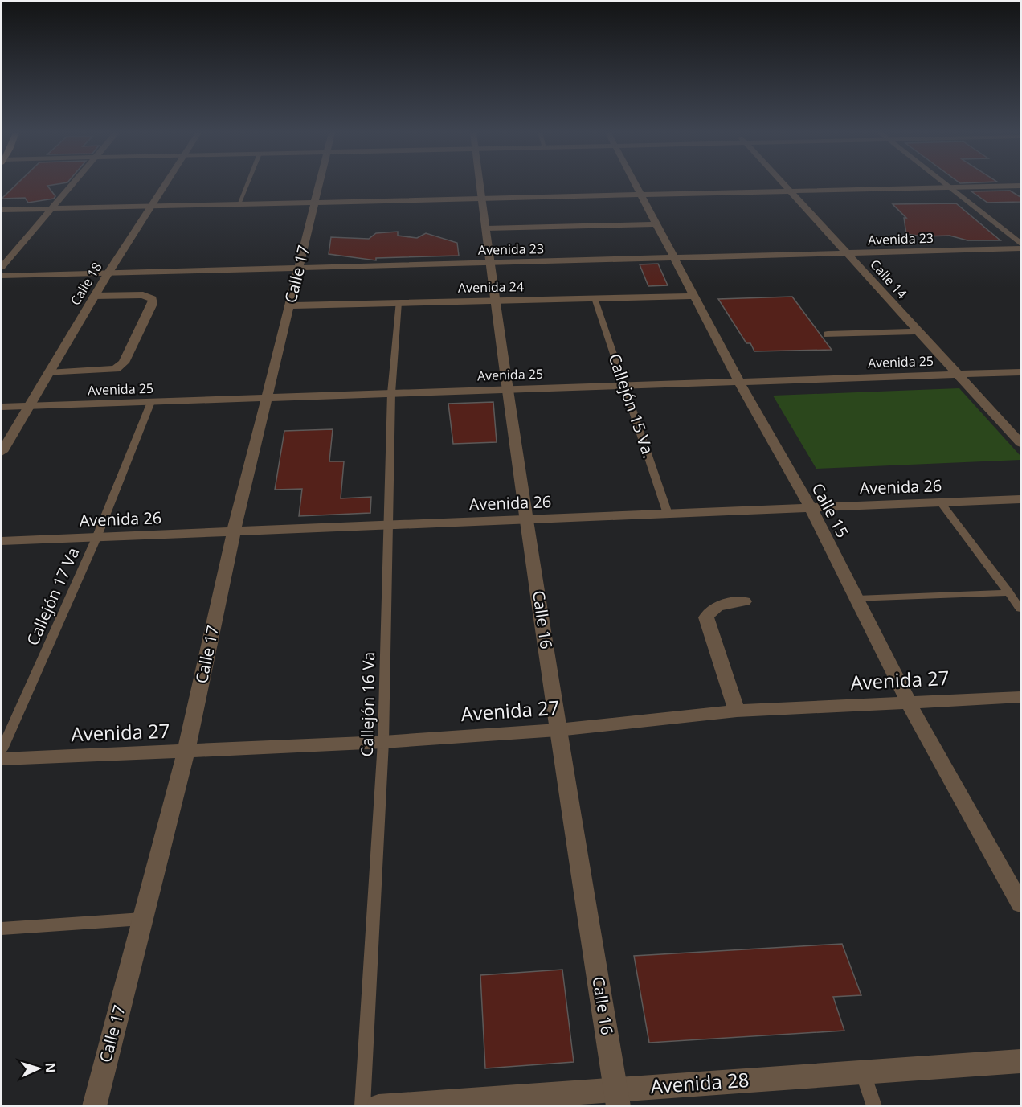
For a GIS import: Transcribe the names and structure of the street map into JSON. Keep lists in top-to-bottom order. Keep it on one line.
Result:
{"streets":{"street":["Avenida 23","Calle 17","Calle 14","Calle 18","Avenida 24","Avenida 25","Avenida 26","Calle 15","Calle 16","Avenida 27","Avenida 28"],"lane":["Callejón 15 Va.","Callejón 17 Va","Callejón 16 Va"]},"crossings":[["Avenida 23","Calle 17"],["Avenida 23","Calle 14"],["Avenida 23","Calle 18"],["Avenida 23","Calle 15"],["Avenida 23","Calle 16"],["Calle 17","Avenida 24"],["Calle 17","Avenida 25"],["Calle 17","Avenida 26"],["Calle 17","Avenida 27"],["Calle 14","Avenida 25"],["Calle 18","Avenida 25"],["Avenida 24","Callejón 15 Va."],["Avenida 24","Calle 15"],["Avenida 24","Calle 16"],["Avenida 24","Callejón 16 Va"],["Avenida 25","Callejón 15 Va."],["Avenida 25","Calle 15"],["Avenida 25","Callejón 17 Va"],["Avenida 25","Calle 16"],["Avenida 25","Callejón 16 Va"],["Callejón 15 Va.","Avenida 26"],["Avenida 26","Calle 15"],["Avenida 26","Callejón 17 Va"],["Avenida 26","Calle 16"],["Avenida 26","Callejón 16 Va"],["Calle 15","Avenida 27"],["Calle 16","Avenida 27"],["Calle 16","Avenida 28"],["Avenida 27","Callejón 16 Va"]],"north":"right"}
